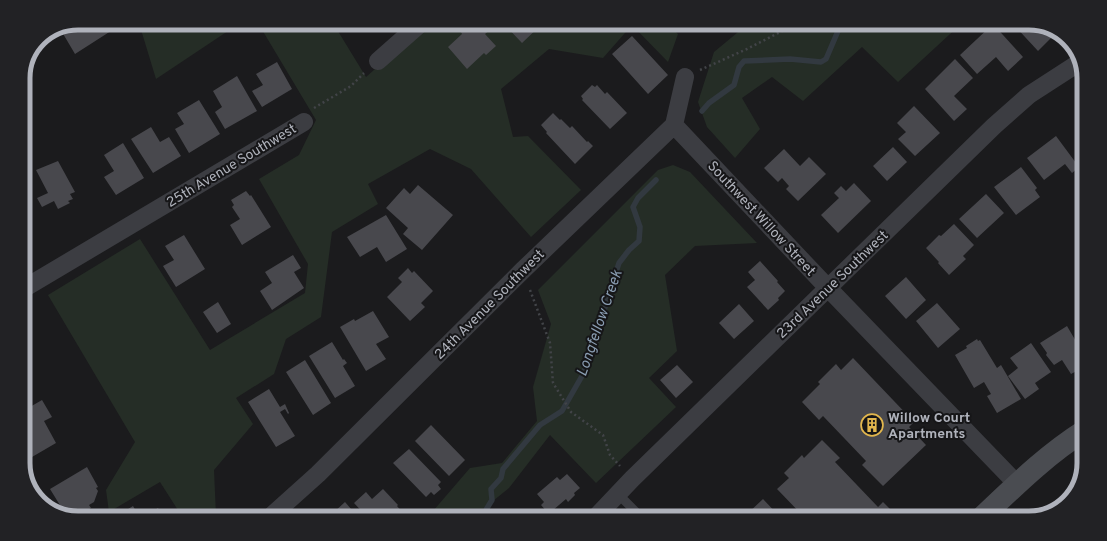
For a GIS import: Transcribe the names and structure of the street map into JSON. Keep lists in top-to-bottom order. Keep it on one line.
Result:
{"streets":{"street":["25th Avenue Southwest","Southwest Willow Street","23rd Avenue Southwest","24th Avenue Southwest"]},"crossings":[["Southwest Willow Street","23rd Avenue Southwest"],["Southwest Willow Street","24th Avenue Southwest"]],"water":["Longfellow Creek"],"places":{"building":["Willow Court Apartments"]}}
